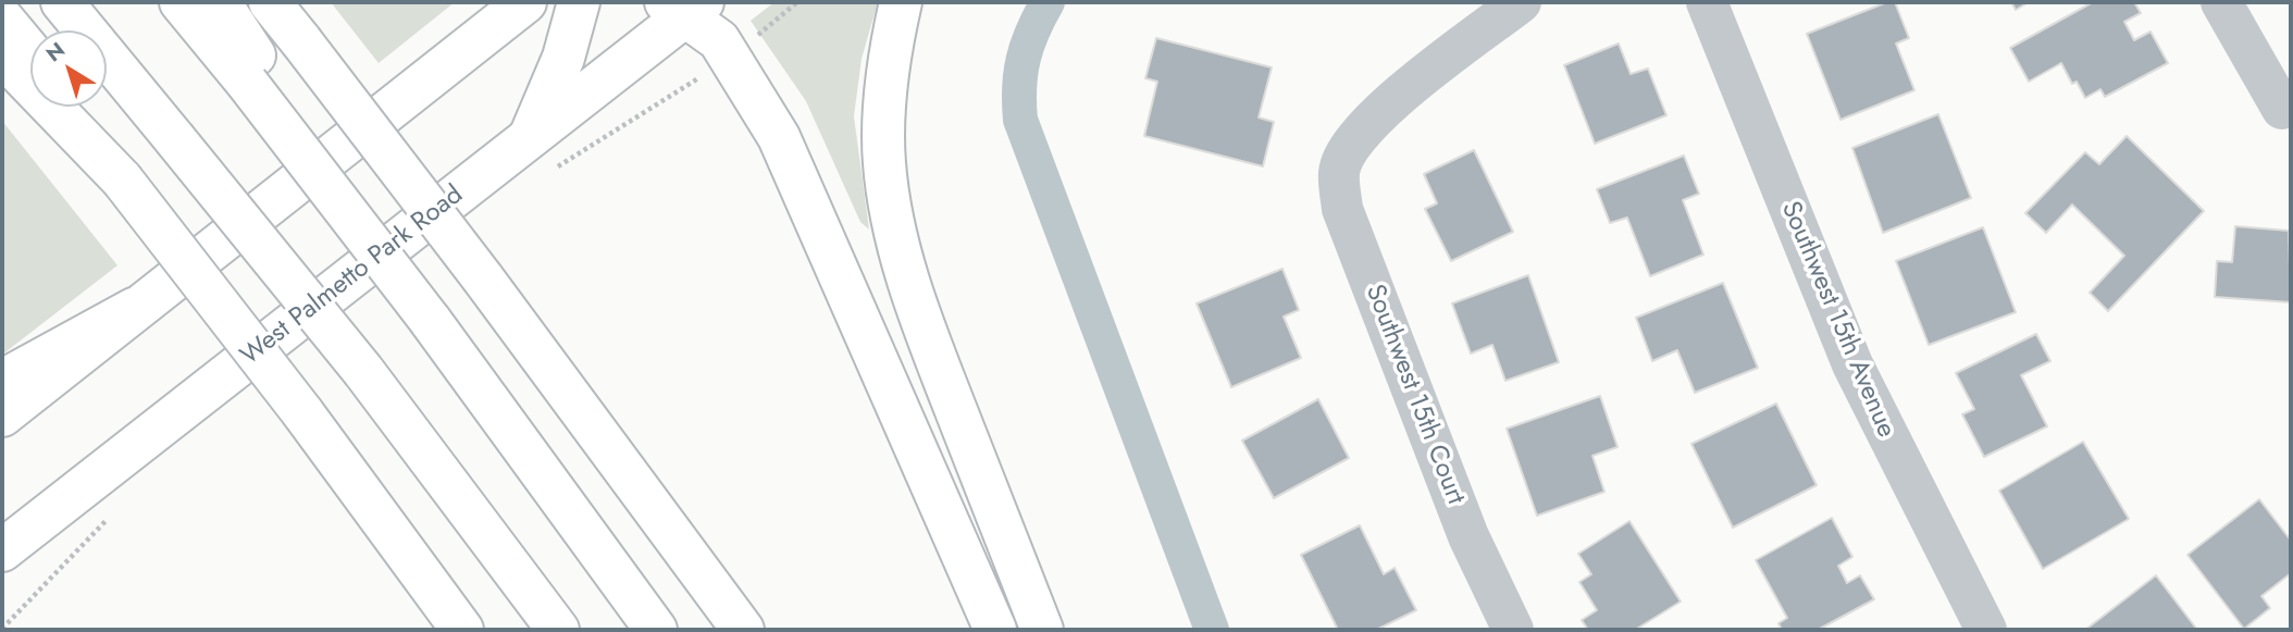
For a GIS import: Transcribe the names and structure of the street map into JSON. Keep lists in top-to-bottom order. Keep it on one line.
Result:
{"streets":{"main road":["West Palmetto Park Road"],"street":["Southwest 15th Avenue","Southwest 15th Court"]},"north":"top left"}
